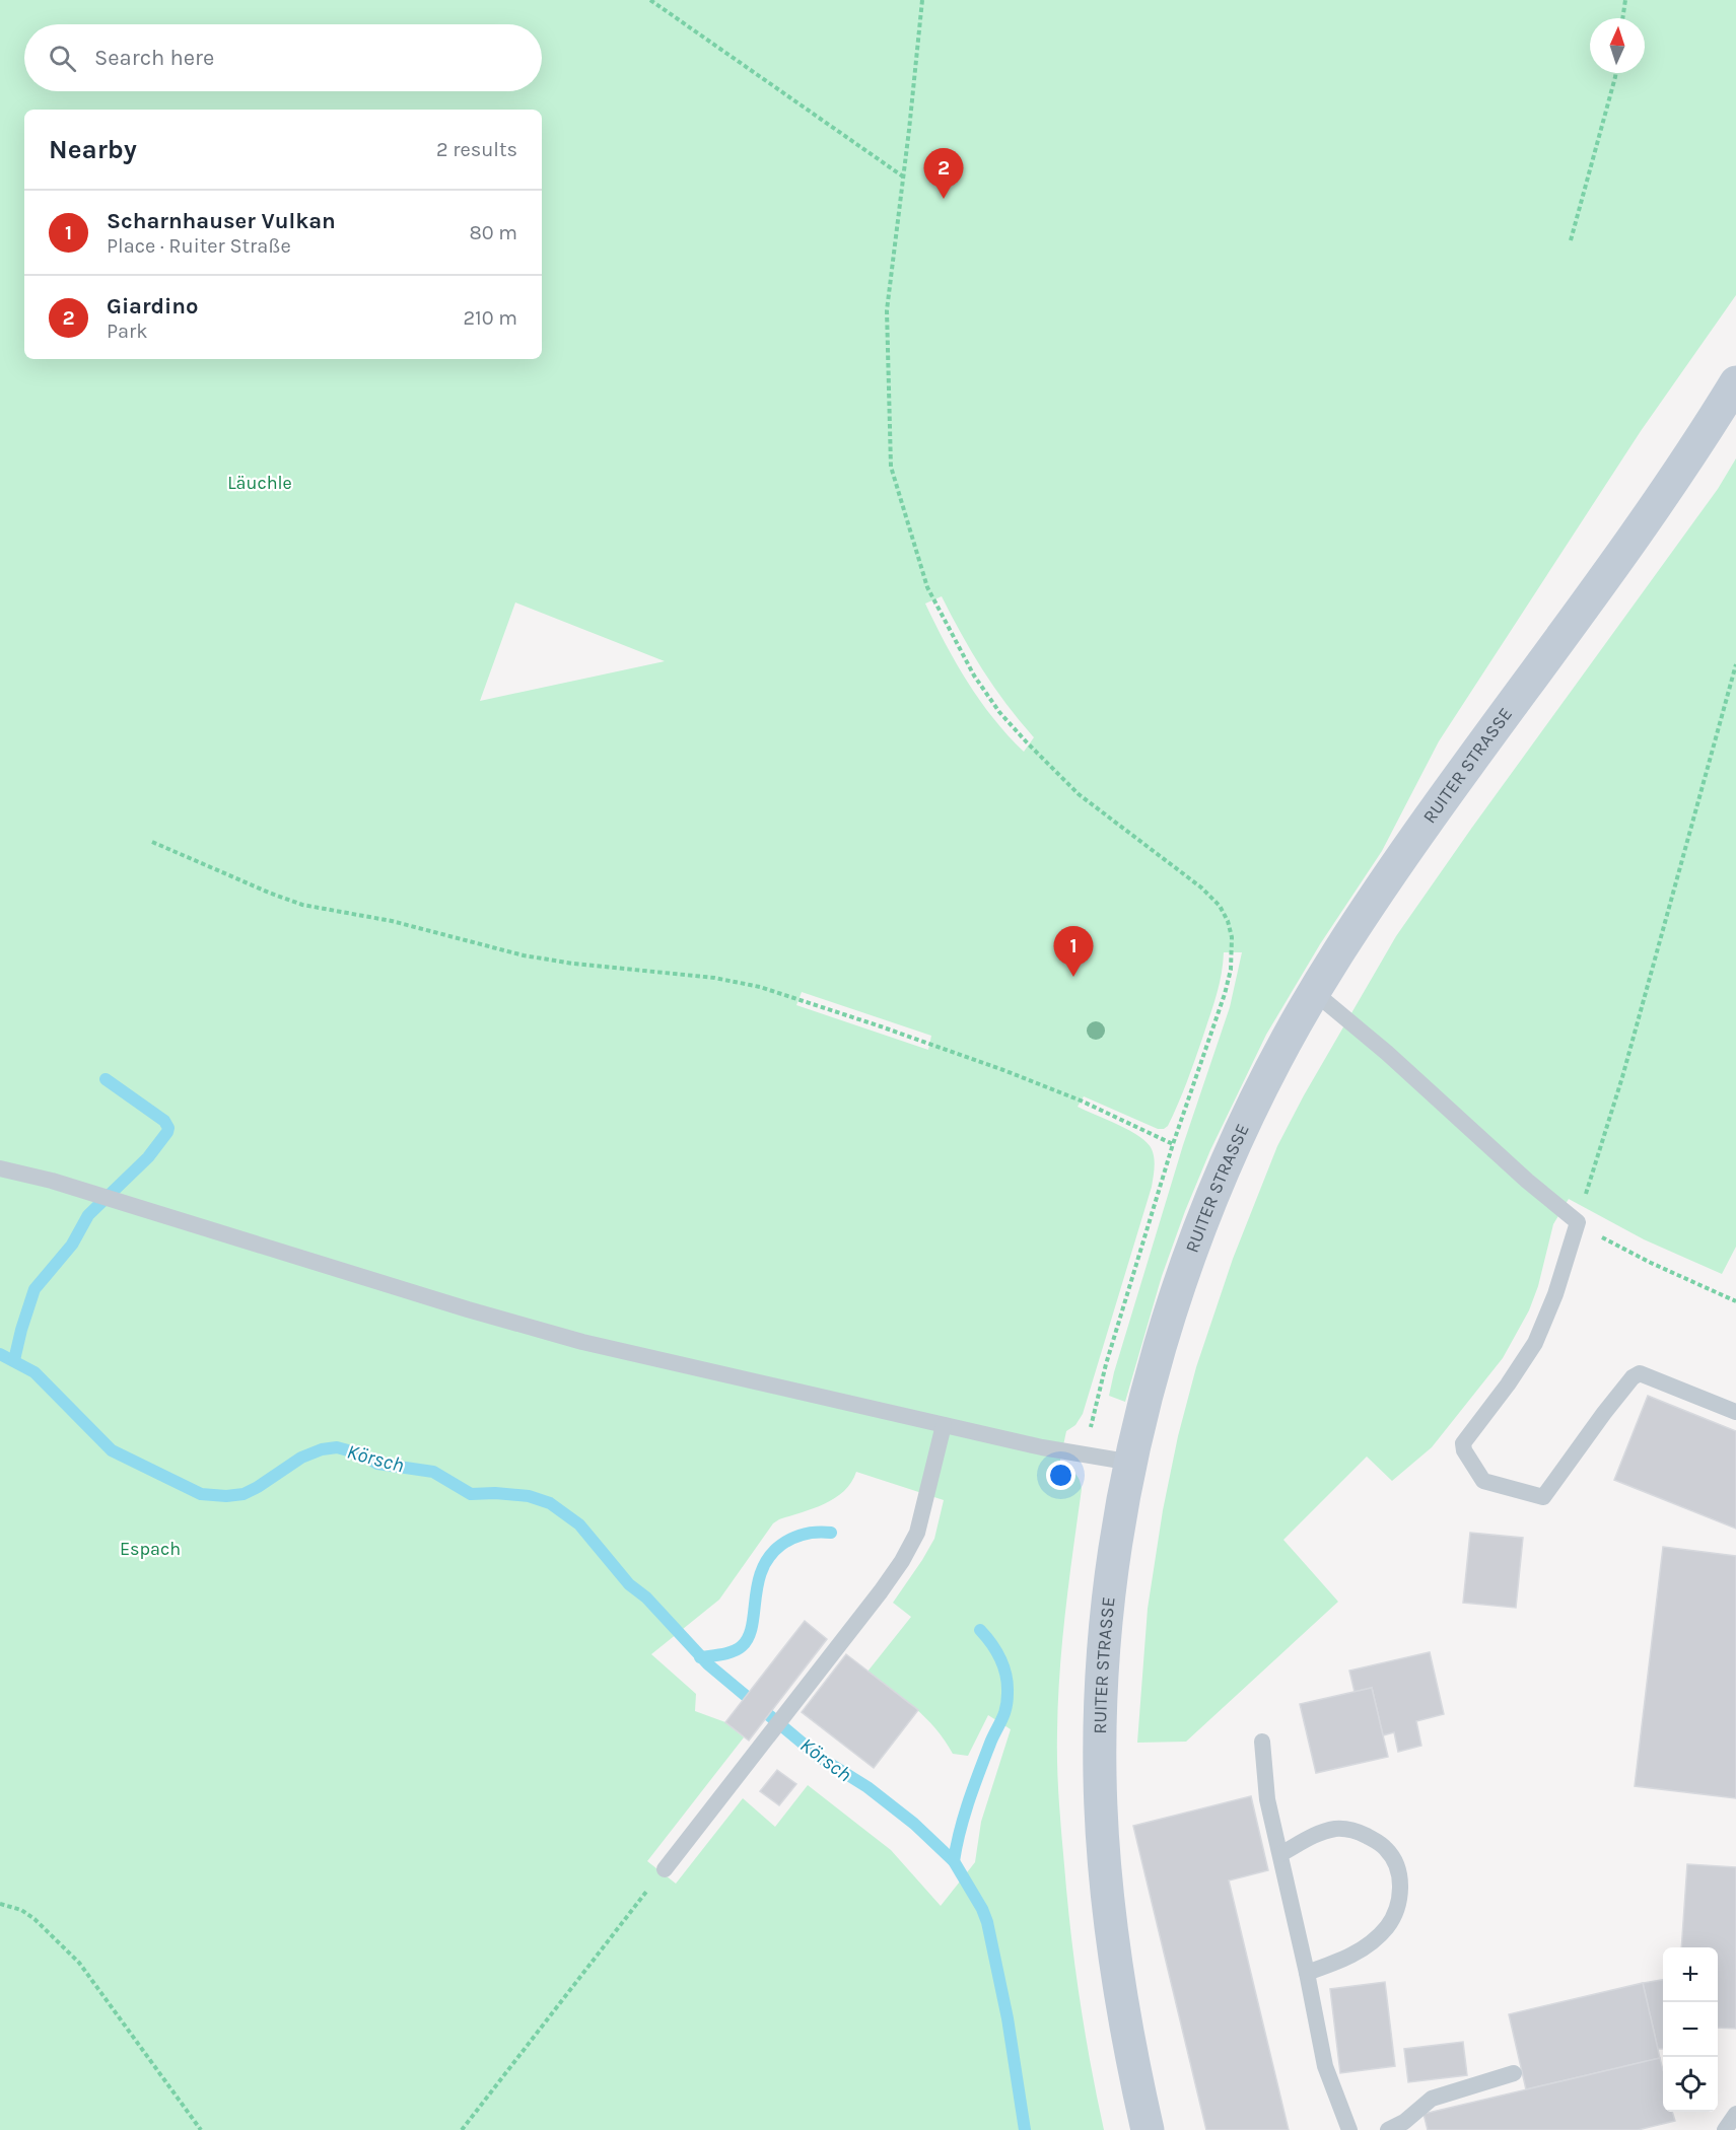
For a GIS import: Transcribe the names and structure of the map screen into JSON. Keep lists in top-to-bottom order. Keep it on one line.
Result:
{"streets":{"main road":["RUITER STRASSE"]},"water":["Körsch"],"parks":["Läuchle","Espach"],"north":"top","page":{"search":"Search here","heading":["Nearby","2 results"],"pins":["2","1"],"list":[{"mark":"1","name":"Scharnhauser Vulkan","note":"Place · Ruiter Straße","value":"80 m"},{"mark":"2","name":"Giardino","note":"Park","value":"210 m"}],"map_buttons":["+","−"]}}
